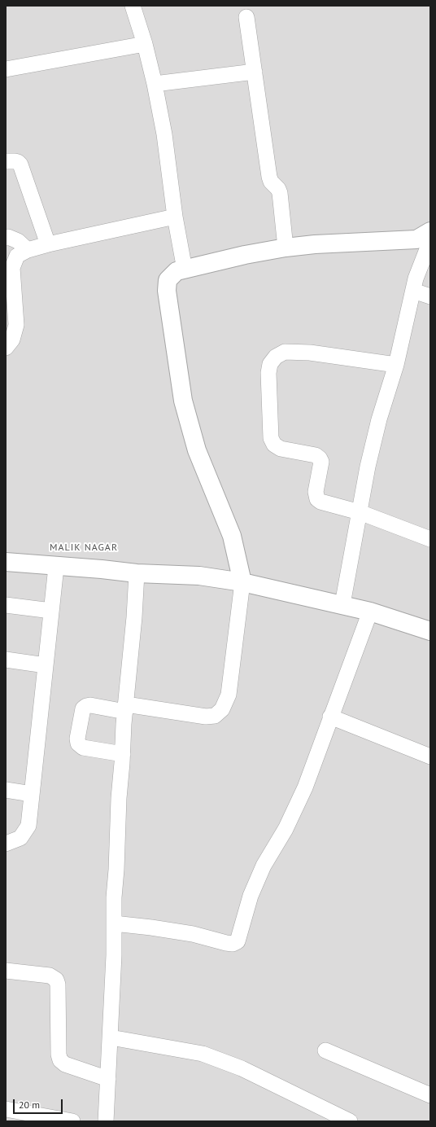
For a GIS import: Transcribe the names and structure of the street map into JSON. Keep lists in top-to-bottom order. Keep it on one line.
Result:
{"districts":["MALIK NAGAR"],"scale_bar":"20 m"}
